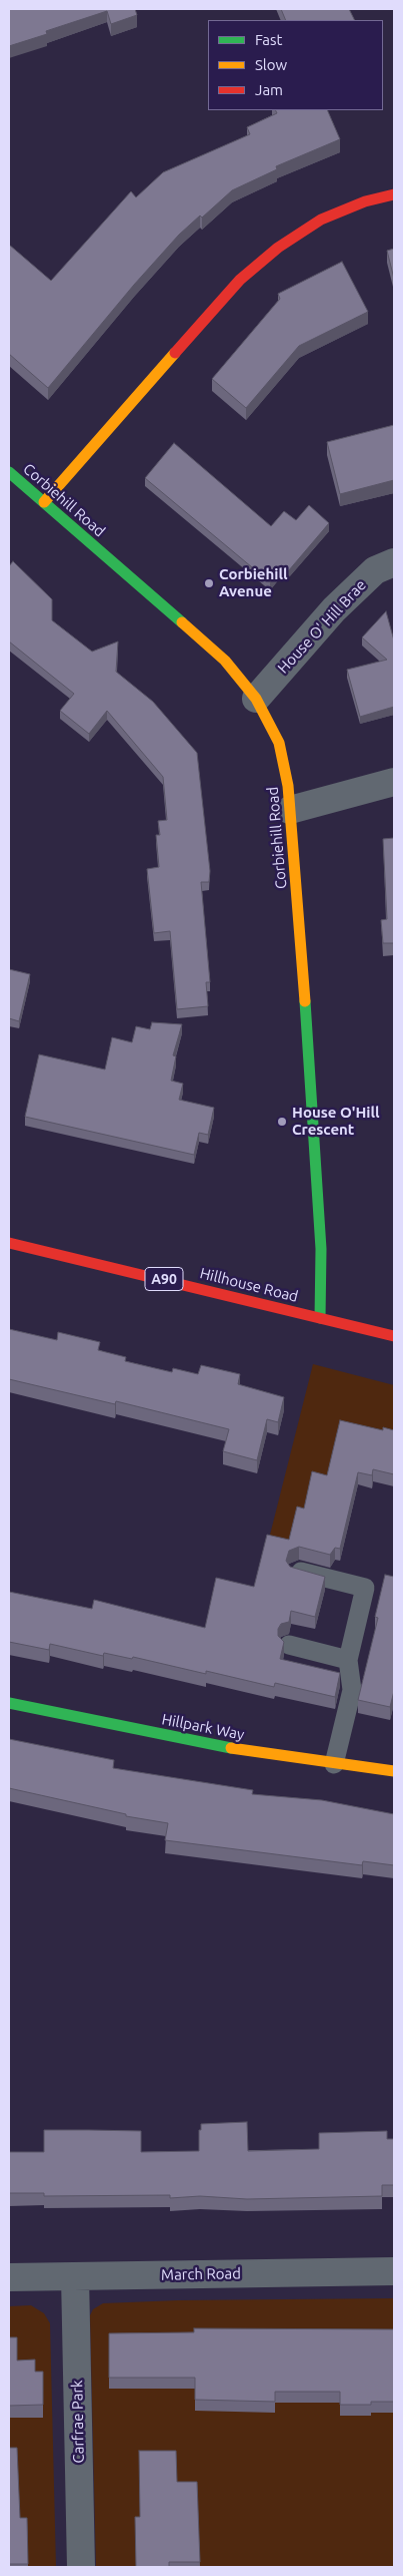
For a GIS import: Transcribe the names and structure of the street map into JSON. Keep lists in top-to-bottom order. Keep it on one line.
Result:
{"streets":{"street":["Corbiehill Road","House O' Hill Brae","A90","Hillhouse Road","Hillpark Way","March Road","Carfrae Park"]},"crossings":[["Corbiehill Road","House O' Hill Brae"],["Corbiehill Road","Hillhouse Road"],["March Road","Carfrae Park"]],"places":["Corbiehill Avenue","House O'Hill Crescent"],"legend":["Fast","Slow","Jam"]}
